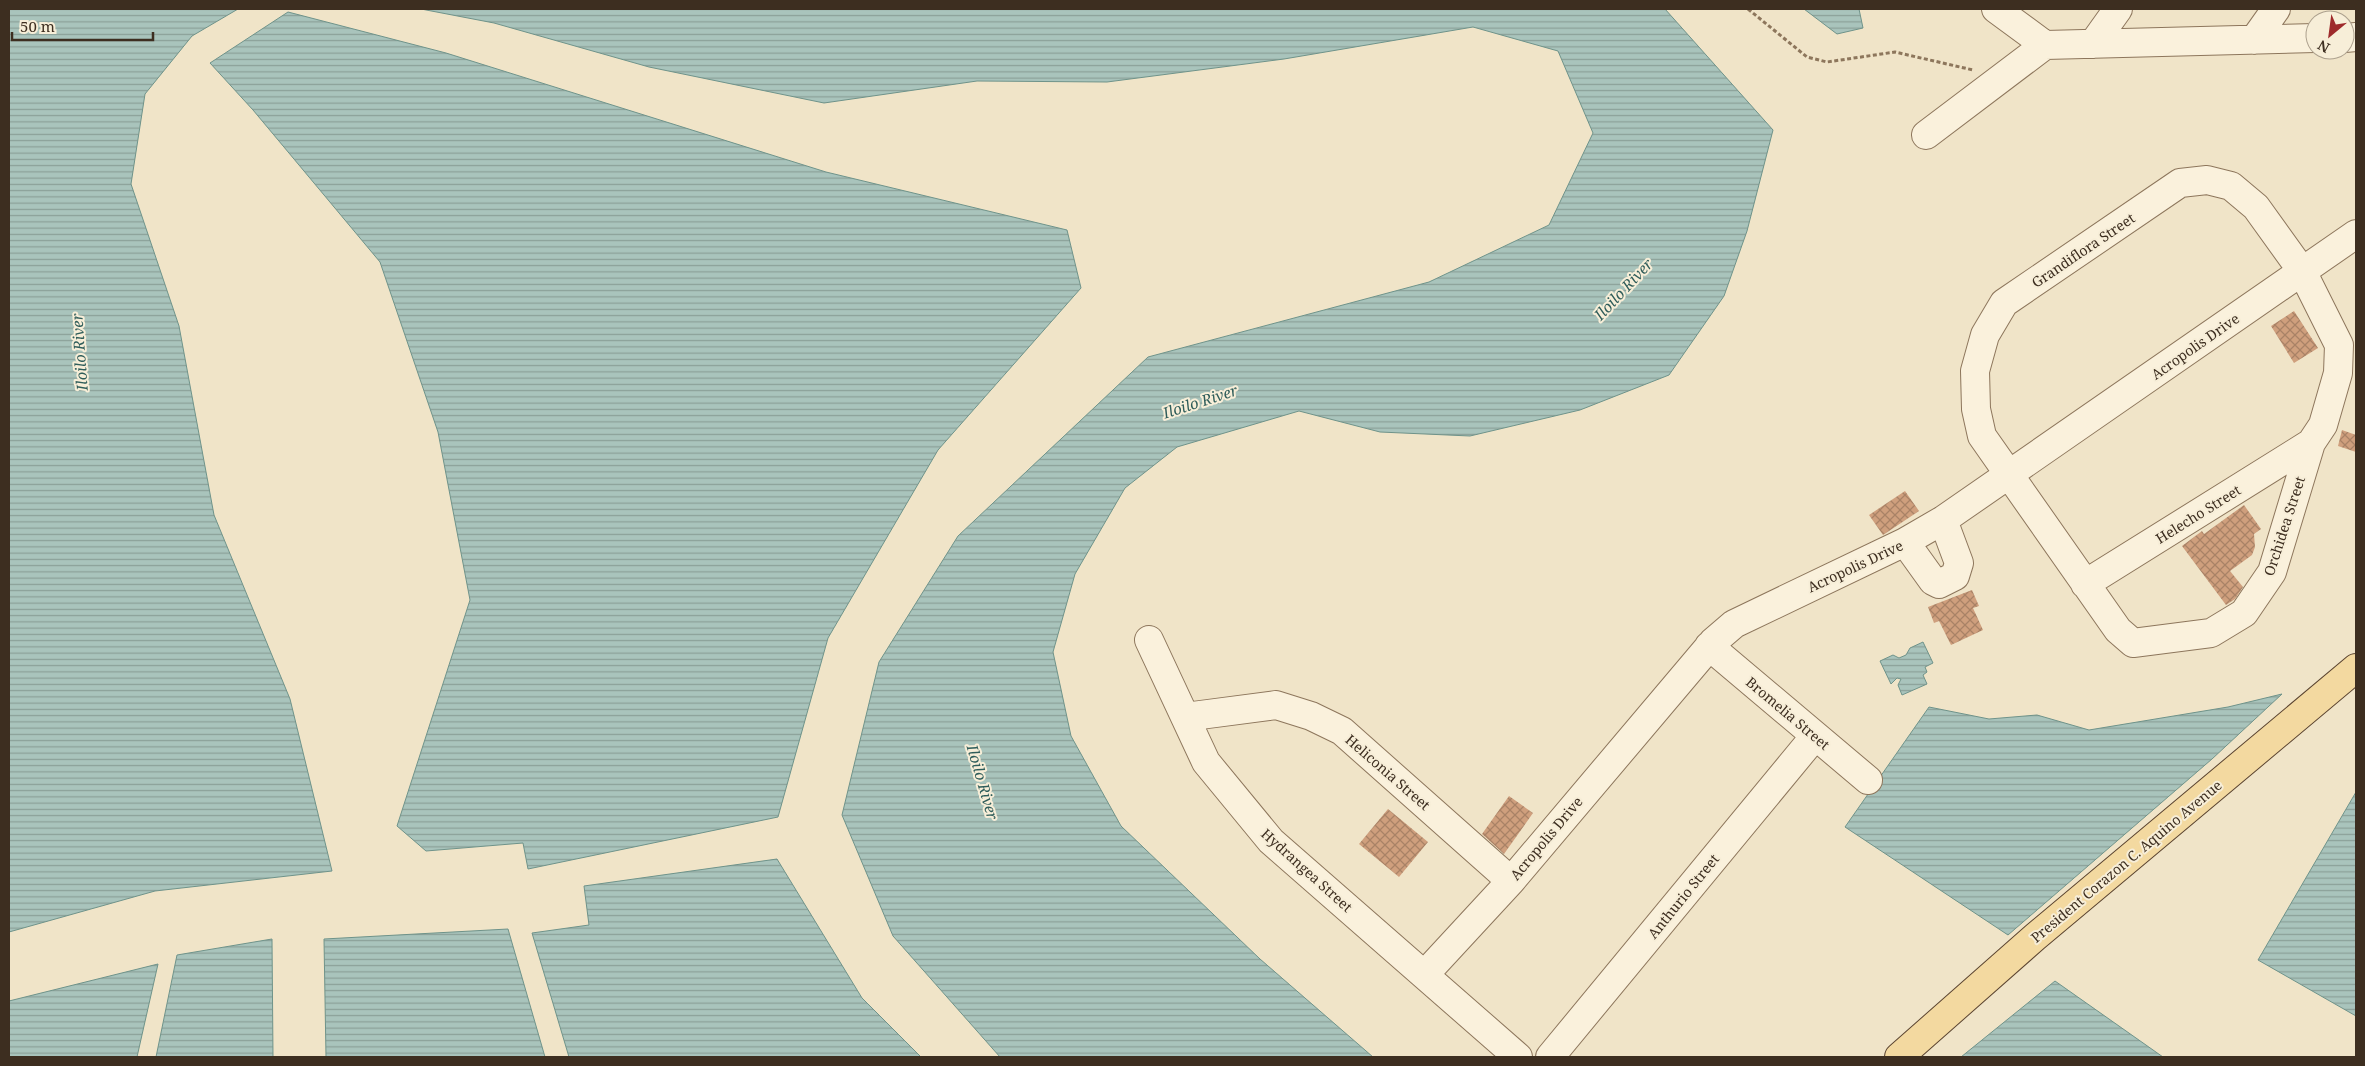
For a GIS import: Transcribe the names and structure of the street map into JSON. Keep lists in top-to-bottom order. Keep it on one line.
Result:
{"streets":{"main road":["President Corazon C. Aquino Avenue"],"street":["Grandiflora Street","Acropolis Drive","Helecho Street","Orchidea Street","Bromelia Street","Heliconia Street","Hydrangea Street","Anthurio Street"]},"crossings":[["Grandiflora Street","Acropolis Drive"],["Grandiflora Street","Orchidea Street"],["Acropolis Drive","Orchidea Street"],["Acropolis Drive","Bromelia Street"],["Acropolis Drive","Heliconia Street"],["Acropolis Drive","Hydrangea Street"],["Helecho Street","Orchidea Street"],["Bromelia Street","Anthurio Street"],["Heliconia Street","Hydrangea Street"]],"water":["Iloilo River"],"scale_bar":"50 m","north":"bottom left"}
